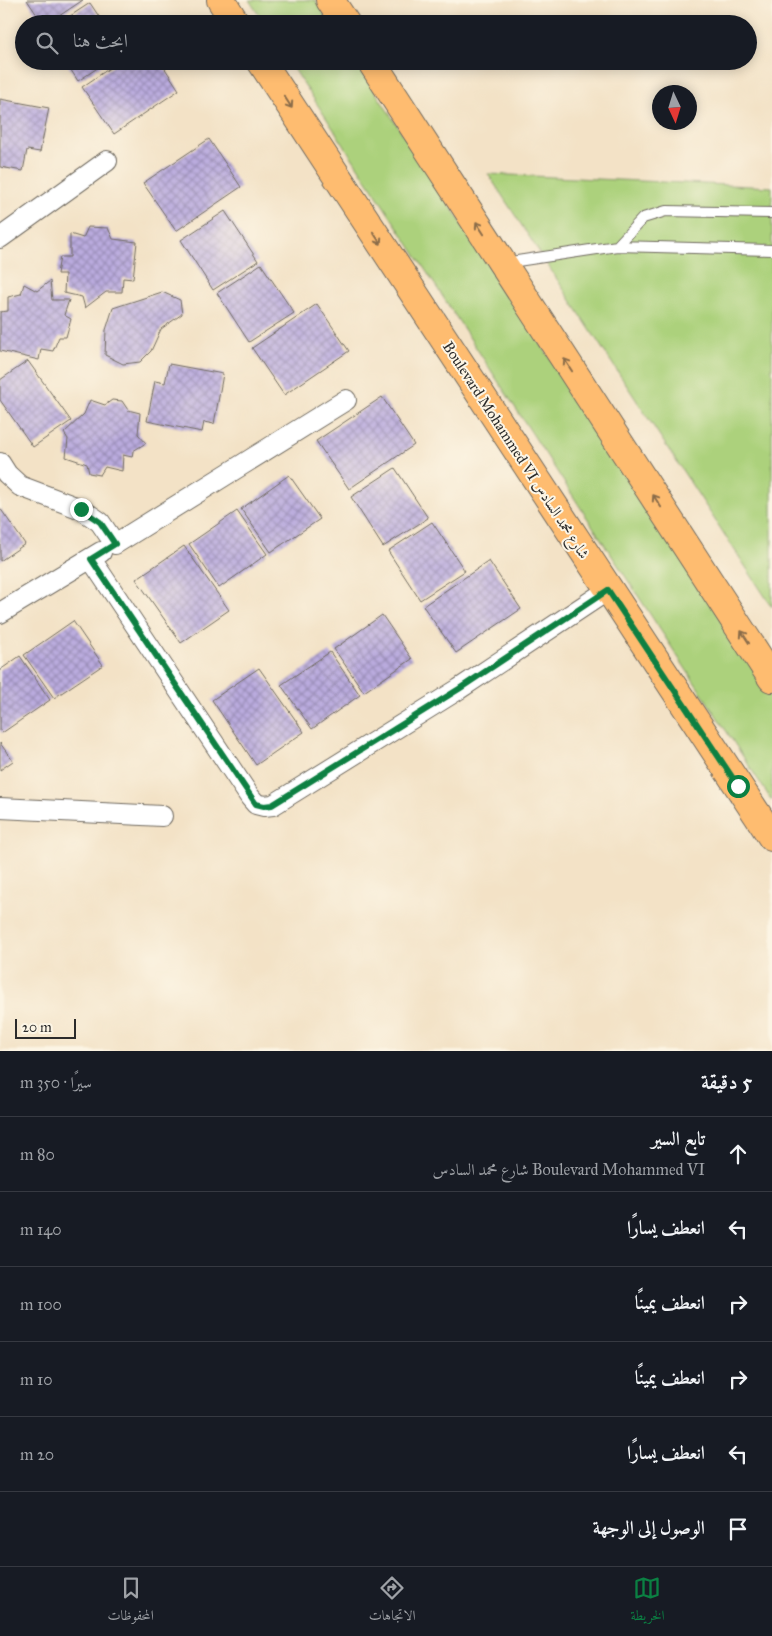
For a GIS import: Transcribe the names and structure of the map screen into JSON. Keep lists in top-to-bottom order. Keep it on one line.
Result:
{"streets":{"main road":["Boulevard Mohammed VI شارع محمد السادس"]},"scale_bar":"20 m","north":"bottom","page":{"search":"ابحث هنا","scale":"20 m","heading":["5 دقيقة","سيرًا · 350 m"],"list":[["تابع السير","Boulevard Mohammed VI شارع محمد السادس","80 m"],["انعطف يسارًا","140 m"],["انعطف يمينًا","100 m"],["انعطف يمينًا","10 m"],["انعطف يسارًا","20 m"],"الوصول إلى الوجهة"],"nav":["الخريطة","الاتجاهات","المحفوظات"]}}
